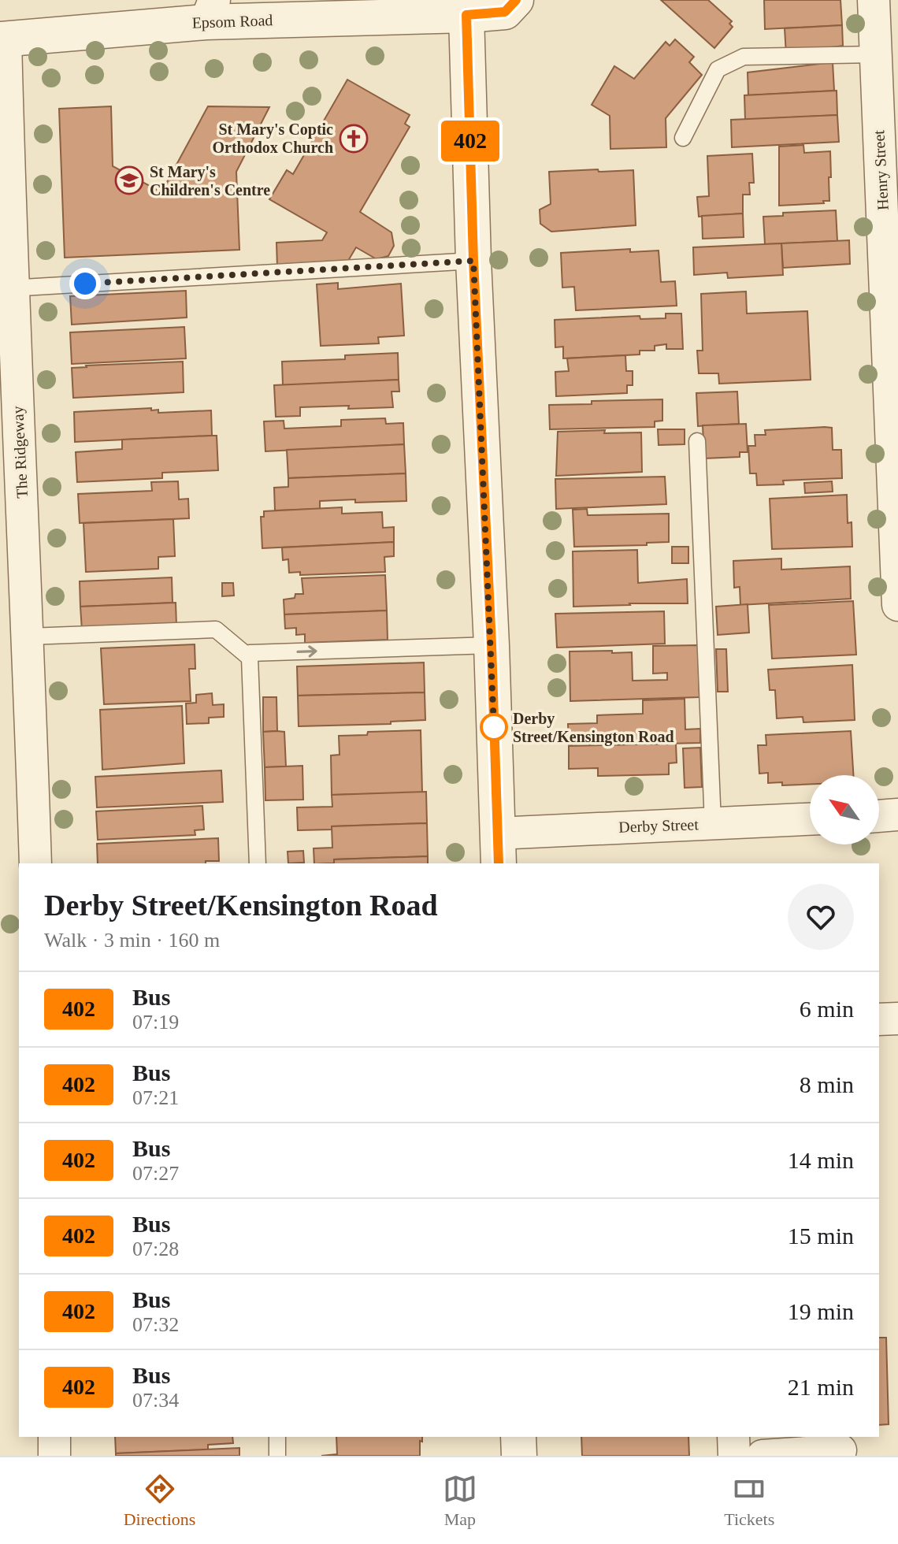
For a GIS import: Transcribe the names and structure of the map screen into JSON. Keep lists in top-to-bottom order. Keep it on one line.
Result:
{"streets":{"street":["Epsom Road","Henry Street","The Ridgeway","Derby Street"]},"crossings":[["Epsom Road","The Ridgeway"]],"places":{"church":["St Mary's Coptic Orthodox Church"],"school or university":["St Mary's Children's Centre"],"other":["Derby Street/Kensington Road"]},"lines":["bus line 402"],"north":"top left","page":{"on_map":"402","heading":["Derby Street/Kensington Road","Walk · 3 min · 160 m"],"list":[{"mark":"402","name":"Bus","note":"07:19","value":"6 min"},{"mark":"402","name":"Bus","note":"07:21","value":"8 min"},{"mark":"402","name":"Bus","note":"07:27","value":"14 min"},{"mark":"402","name":"Bus","note":"07:28","value":"15 min"},{"mark":"402","name":"Bus","note":"07:32","value":"19 min"},{"mark":"402","name":"Bus","note":"07:34","value":"21 min"}],"tabs":["Directions","Map","Tickets"]}}
